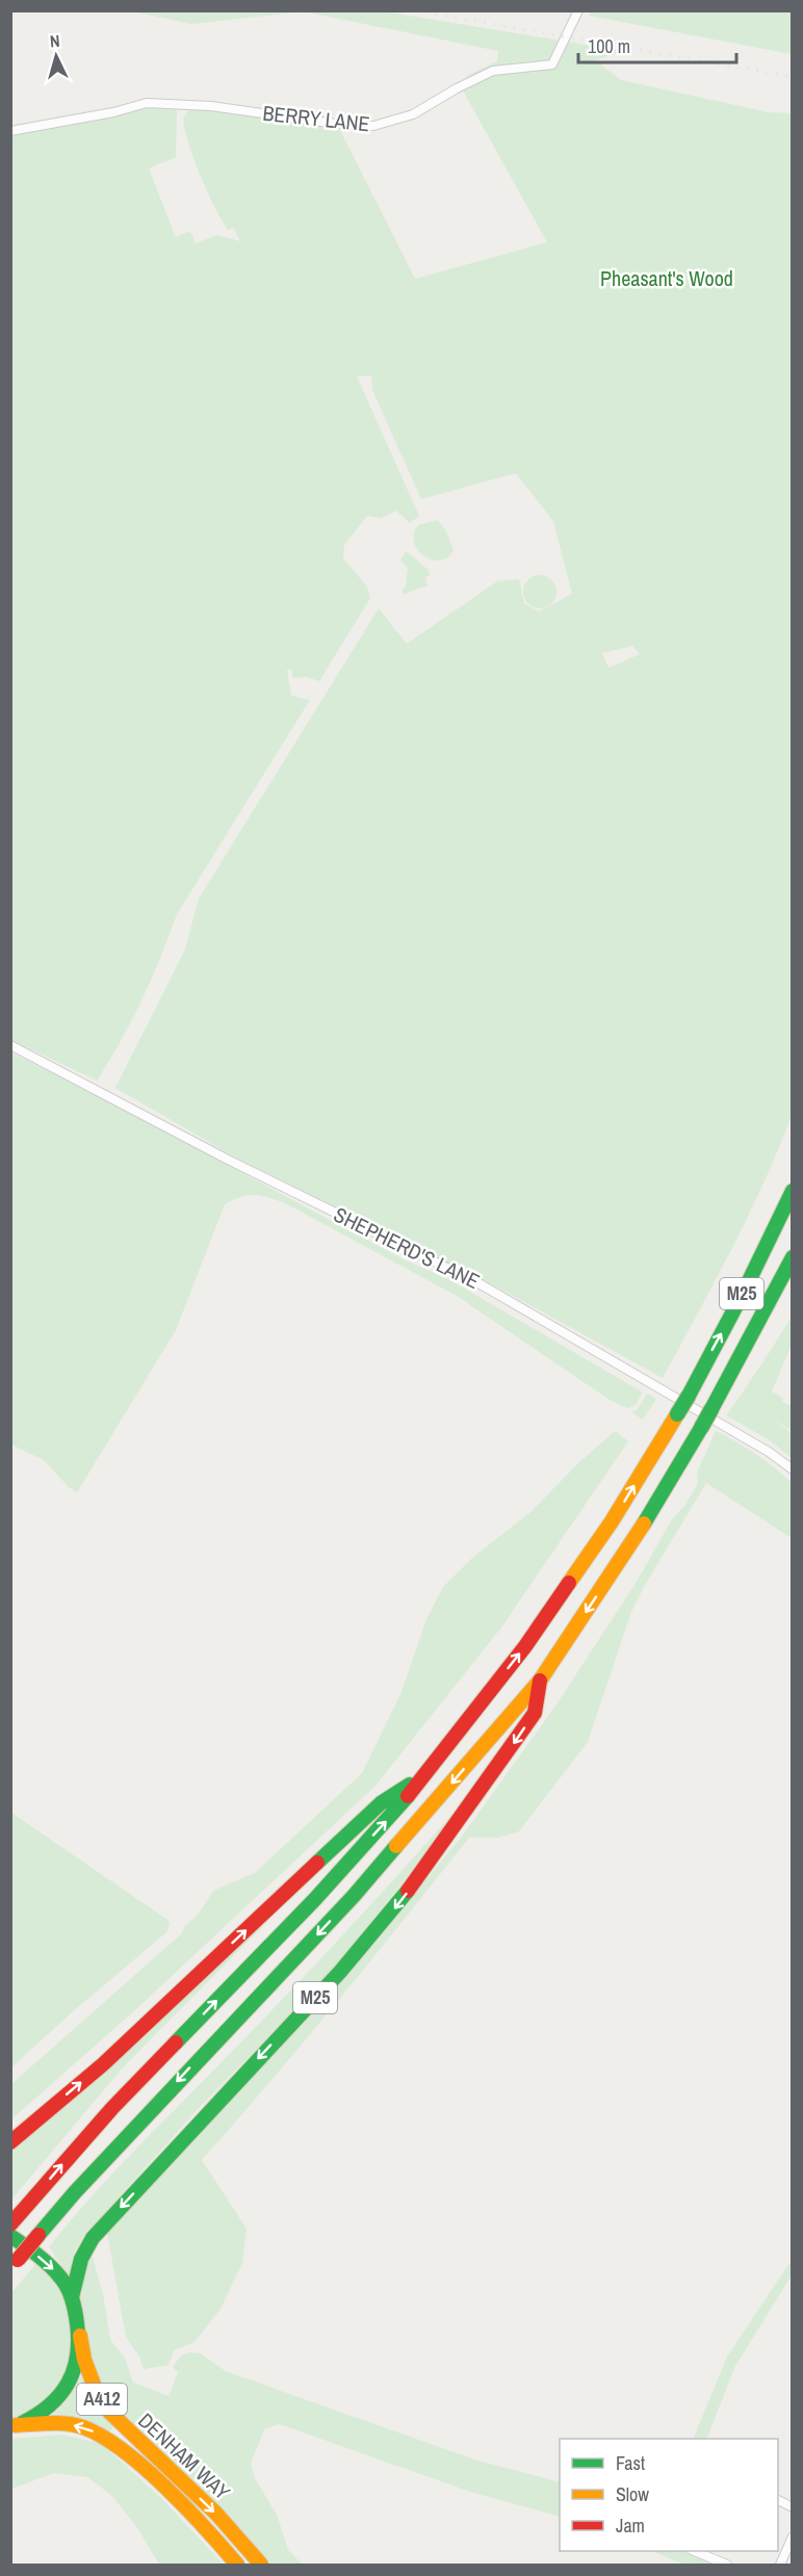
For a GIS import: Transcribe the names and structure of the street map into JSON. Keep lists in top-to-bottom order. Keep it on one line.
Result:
{"streets":{"main road":["M25","A412","DENHAM WAY"],"street":["BERRY LANE","SHEPHERD'S LANE"]},"crossings":[["M25","DENHAM WAY"]],"parks":["Pheasant's Wood"],"legend":["Fast","Slow","Jam"],"scale_bar":"100 m","north":"top"}
